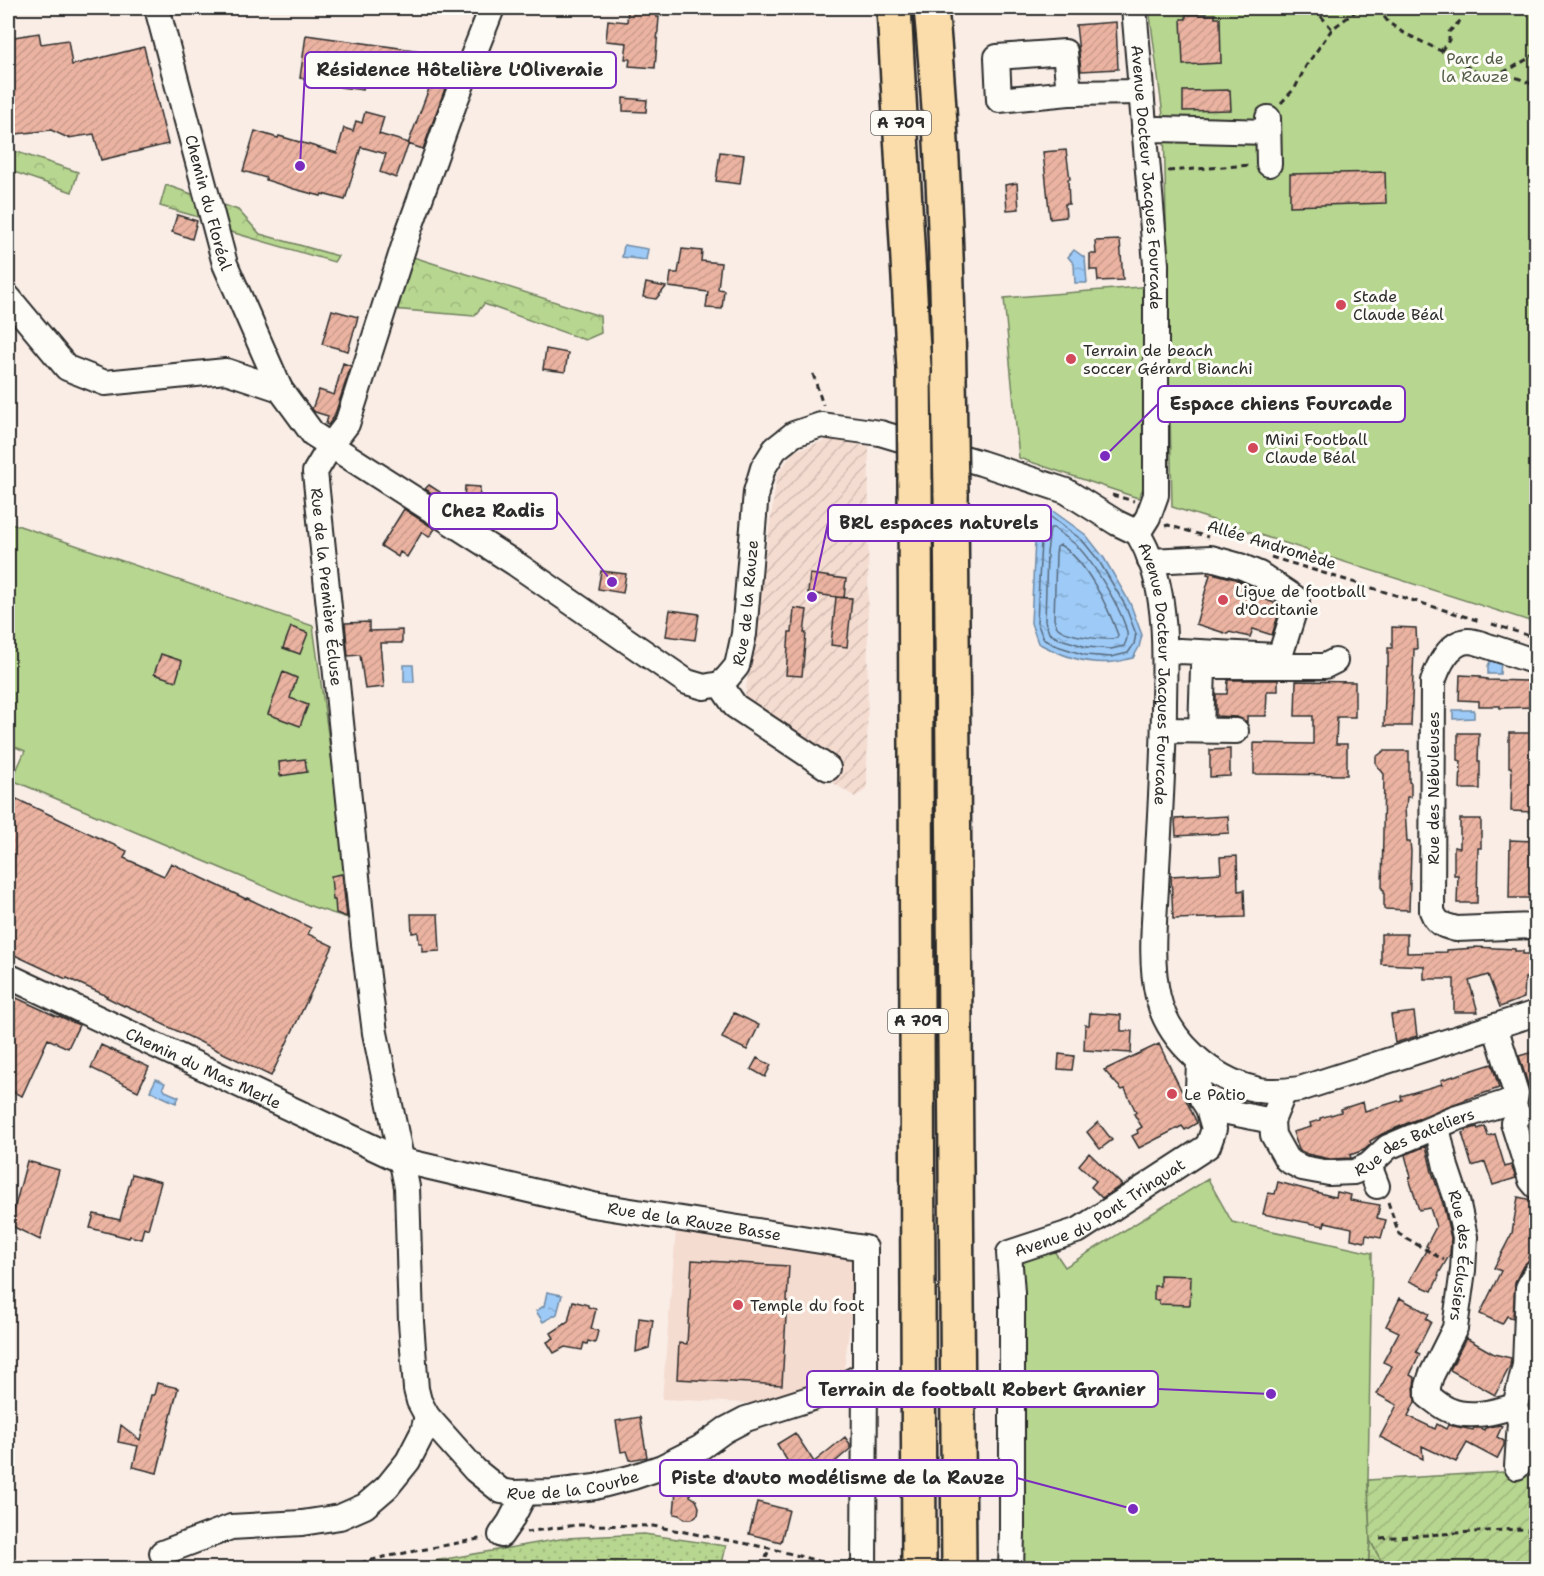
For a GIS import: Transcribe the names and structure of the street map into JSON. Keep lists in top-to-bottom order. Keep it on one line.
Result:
{"streets":{"highway":["A 709"],"street":["Avenue Docteur Jacques Fourcade","Chemin du Floréal","Rue de la Première Écluse","Rue de la Rauze","Rue des Nébuleuses","Chemin du Mas Merle","Rue des Bateliers","Avenue du Pont Trinquat","Rue de la Rauze Basse","Rue des Éclusiers","Rue de la Courbe"],"path":["Allée Andromède"]},"crossings":[["Avenue Docteur Jacques Fourcade","Allée Andromède"],["Avenue Docteur Jacques Fourcade","Rue de la Rauze"],["Chemin du Floréal","Rue de la Première Écluse"],["Chemin du Floréal","Rue de la Rauze"],["Allée Andromède","Rue de la Rauze"],["Rue de la Première Écluse","Rue de la Rauze"],["Rue de la Première Écluse","Chemin du Mas Merle"],["Rue de la Première Écluse","Rue de la Rauze Basse"],["Rue de la Première Écluse","Rue de la Courbe"],["Chemin du Mas Merle","Rue de la Rauze Basse"],["Chemin du Mas Merle","Rue de la Courbe"],["Rue des Bateliers","Rue des Éclusiers"],["Rue de la Rauze Basse","Rue de la Courbe"]],"parks":["Parc de la Rauze"],"places":["Résidence Hôtelière L'Oliveraie","Stade Claude Béal","Terrain de beach soccer Gérard Bianchi","Mini Football Claude Béal","Espace chiens Fourcade","Chez Radis","BRL espaces naturels","Ligue de football d'Occitanie","Le Patio","Temple du foot","Terrain de football Robert Granier","Piste d'auto modélisme de la Rauze"]}
